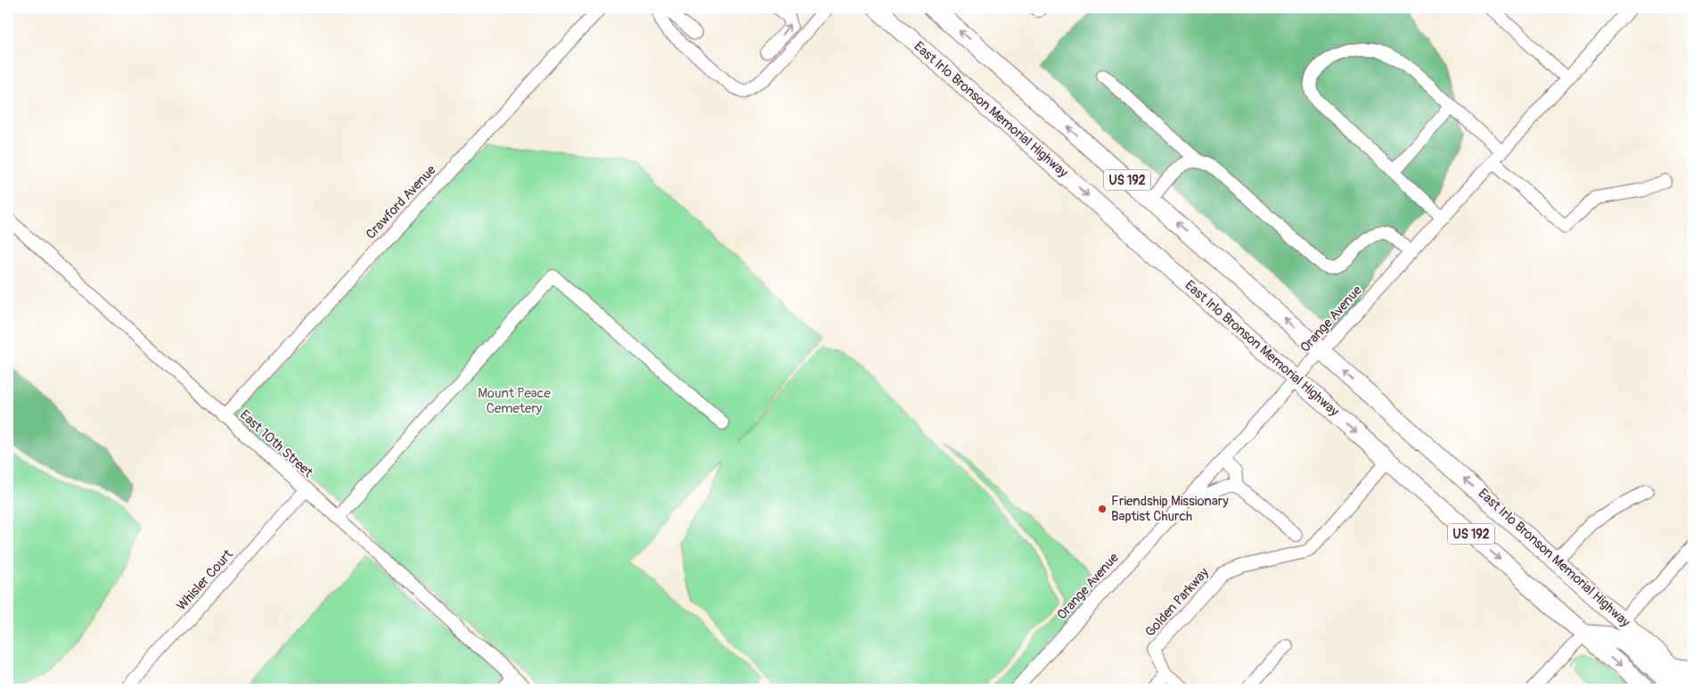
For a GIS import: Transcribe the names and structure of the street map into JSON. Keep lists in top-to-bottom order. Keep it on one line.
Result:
{"streets":{"highway":["East Irlo Bronson Memorial Highway","US 192"],"street":["Crawford Avenue","Orange Avenue","East 10th Street","Whisler Court","Golden Parkway"]},"crossings":[["East Irlo Bronson Memorial Highway","Orange Avenue"],["East Irlo Bronson Memorial Highway","Golden Parkway"],["Crawford Avenue","East 10th Street"],["East 10th Street","Whisler Court"]],"parks":["Mount Peace Cemetery"],"places":["Friendship Missionary Baptist Church"]}
